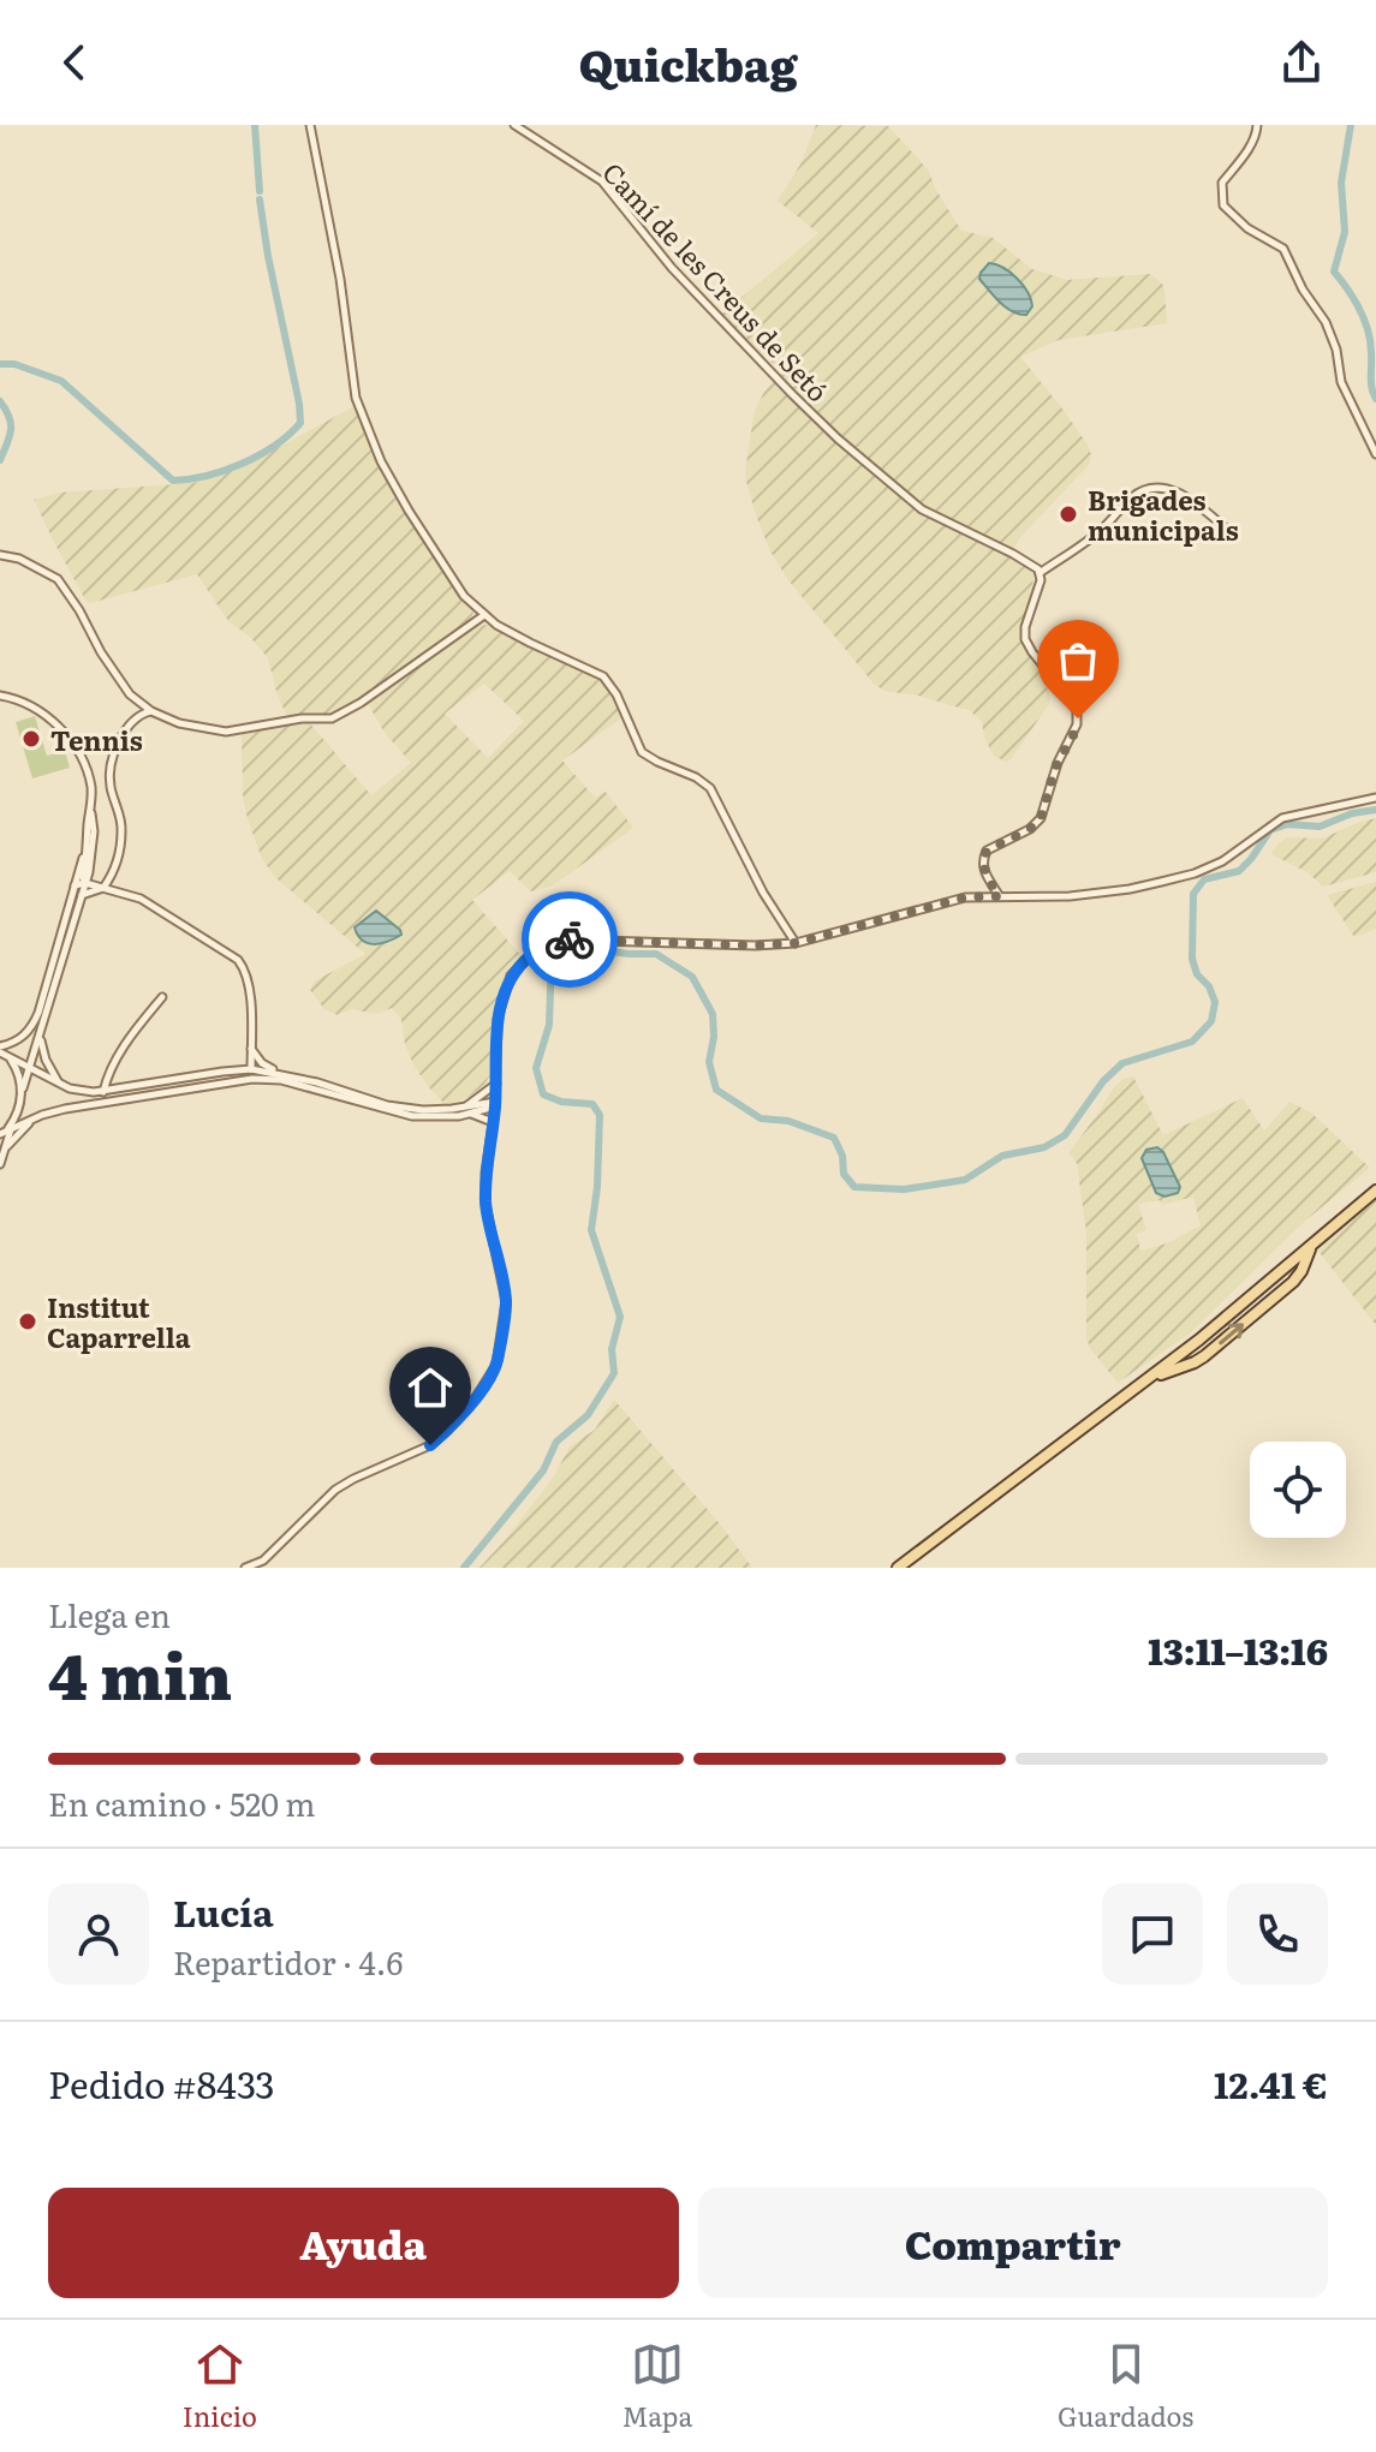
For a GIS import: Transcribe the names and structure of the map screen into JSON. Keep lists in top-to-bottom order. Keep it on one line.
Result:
{"streets":{"street":["Camí de les Creus de Setó"]},"places":["Brigades municipals","Tennis","Institut Caparrella"],"page":{"header":"Quickbag","heading":["4 min","Llega en","13:11–13:16"],"panel":["Lucía","Repartidor · 4.6","Pedido #8433","12.41 €"],"bar":"En camino · 520 m","buttons":["Ayuda","Compartir"],"tabs":["Inicio","Mapa","Guardados"]}}
